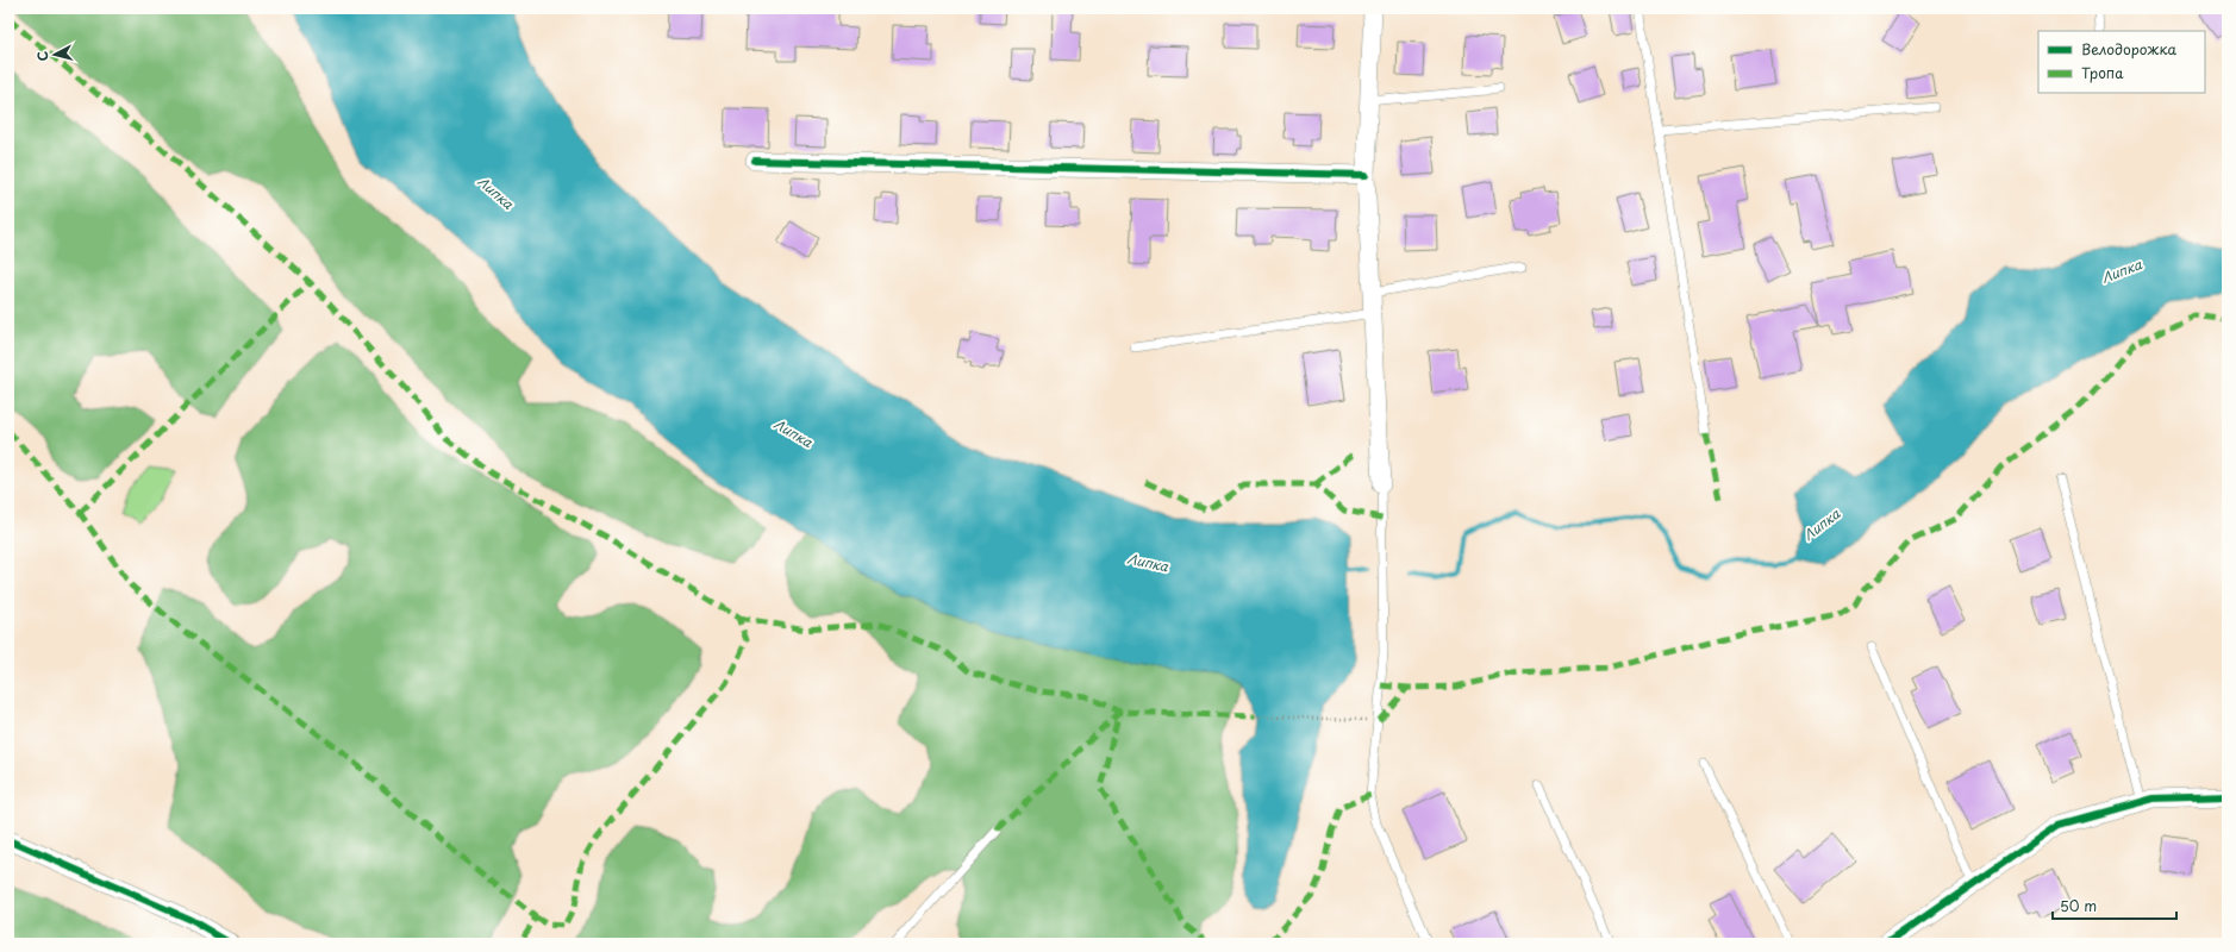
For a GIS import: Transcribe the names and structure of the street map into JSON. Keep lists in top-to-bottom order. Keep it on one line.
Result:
{"water":["Липка"],"legend":["Велодорожка","Тропа"],"scale_bar":"50 m","north":"left"}
